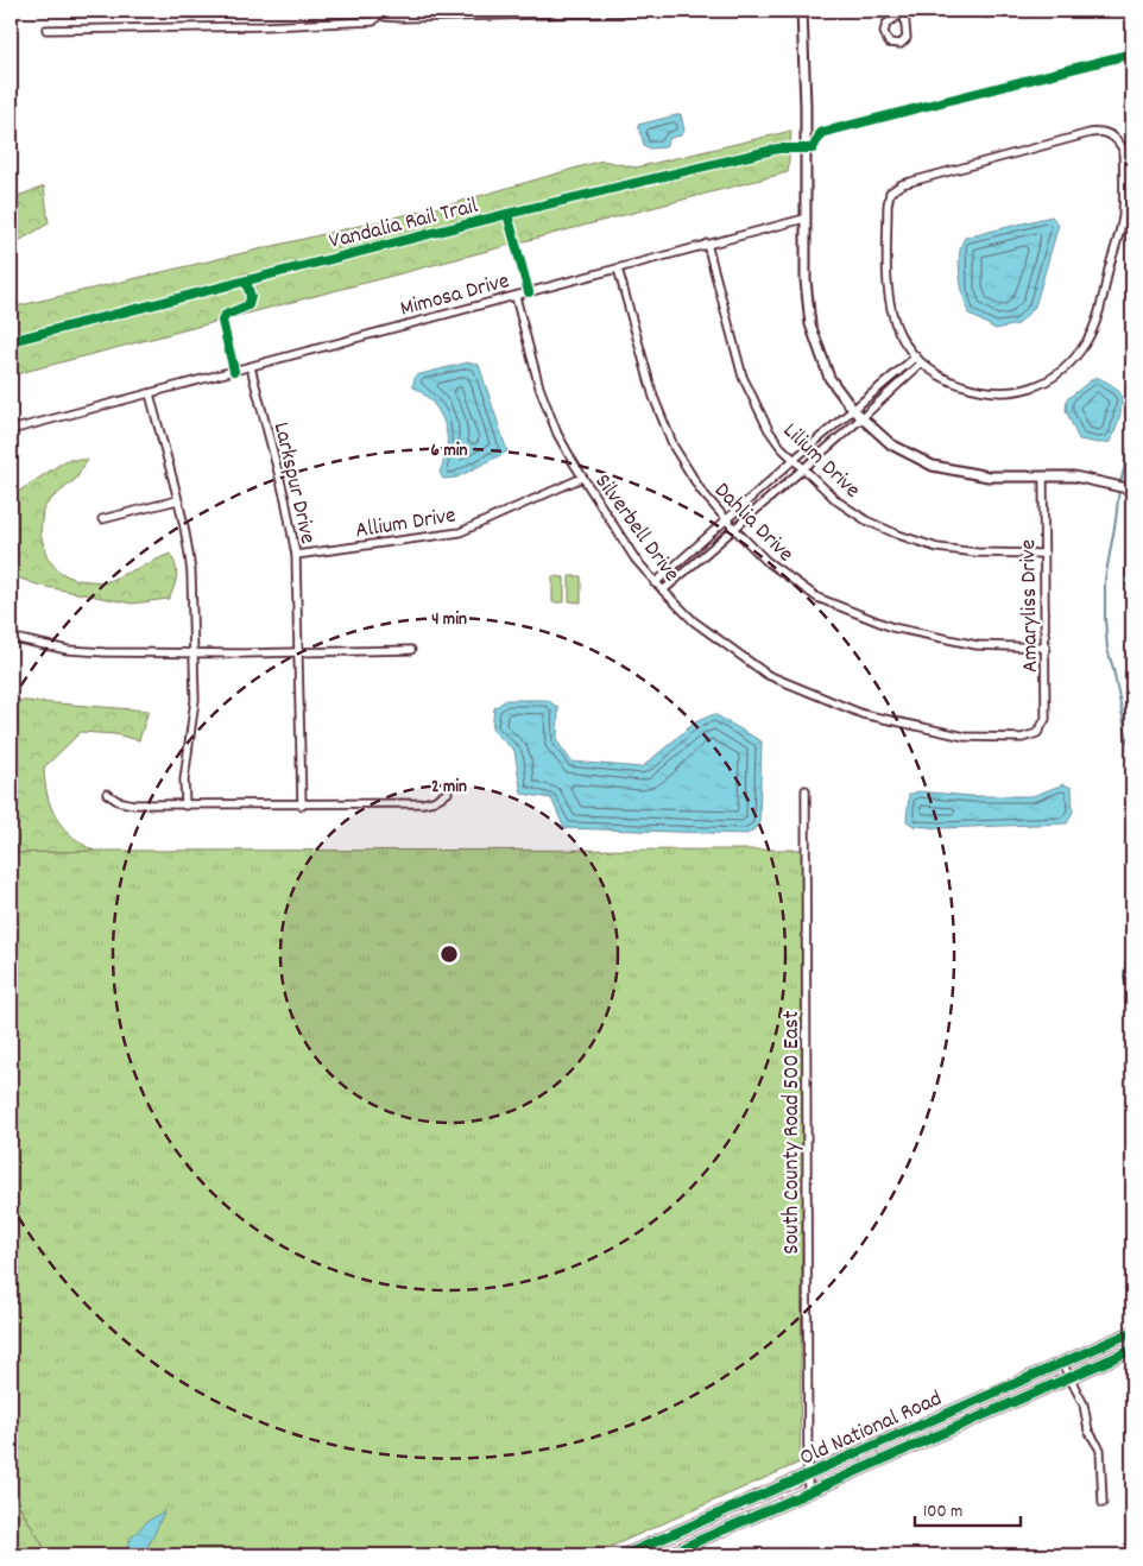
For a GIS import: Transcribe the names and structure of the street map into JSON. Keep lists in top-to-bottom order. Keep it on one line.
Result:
{"streets":{"main road":["Old National Road"],"street":["Mimosa Drive","Lilium Drive","Larkspur Drive","Allium Drive","Dahlia Drive","Silverbell Drive","Amaryliss Drive","South County Road 500 East"],"cycle path":["Vandalia Rail Trail"]},"crossings":[["Mimosa Drive","Lilium Drive"],["Mimosa Drive","Larkspur Drive"],["Mimosa Drive","Dahlia Drive"],["Mimosa Drive","Silverbell Drive"],["Lilium Drive","Amaryliss Drive"],["Larkspur Drive","Allium Drive"],["Allium Drive","Silverbell Drive"],["Dahlia Drive","Amaryliss Drive"],["Silverbell Drive","Amaryliss Drive"],["South County Road 500 East","Old National Road"]],"scale_bar":"100 m","rings":["6 min","4 min","2 min"]}
